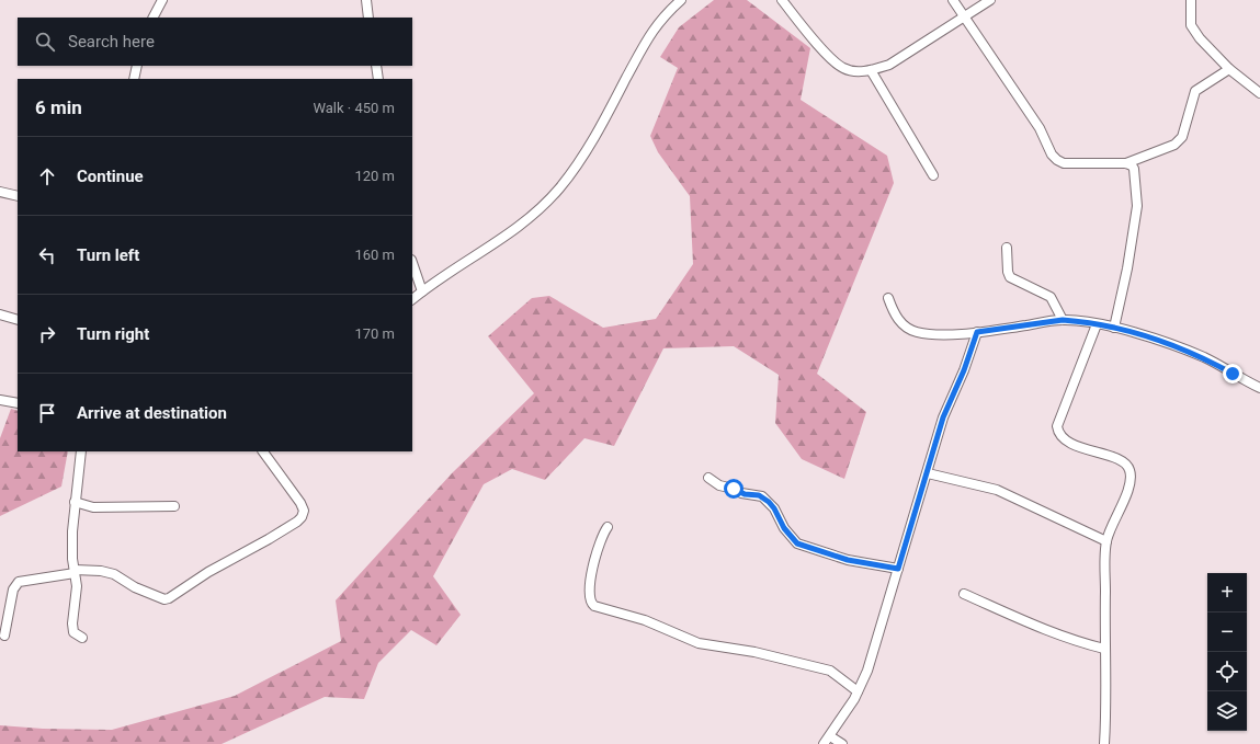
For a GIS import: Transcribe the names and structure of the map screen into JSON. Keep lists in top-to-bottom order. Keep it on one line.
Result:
{"page":{"search":"Search here","heading":["6 min","Walk · 450 m"],"list":[["Continue","120 m"],["Turn left","160 m"],["Turn right","170 m"],"Arrive at destination"],"map_buttons":["+","−"]}}
